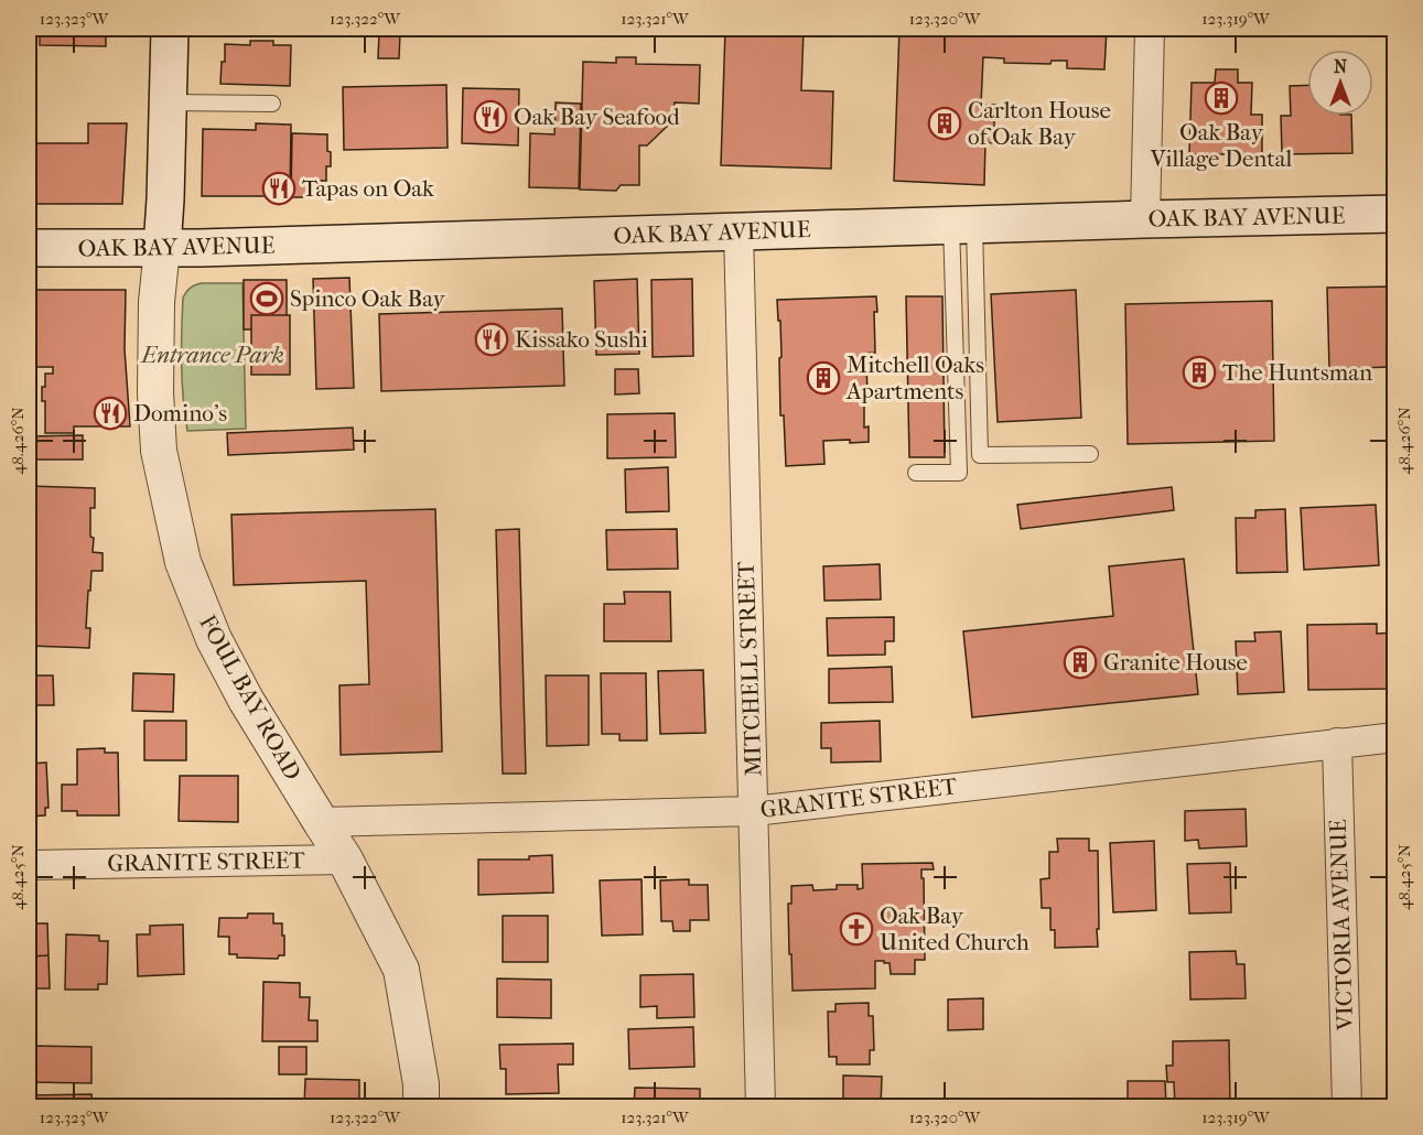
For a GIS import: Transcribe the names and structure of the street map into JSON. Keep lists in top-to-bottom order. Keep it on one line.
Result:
{"streets":{"main road":["OAK BAY AVENUE","FOUL BAY ROAD"],"street":["MITCHELL STREET","GRANITE STREET","VICTORIA AVENUE"]},"crossings":[["OAK BAY AVENUE","MITCHELL STREET"],["OAK BAY AVENUE","FOUL BAY ROAD"],["MITCHELL STREET","GRANITE STREET"],["FOUL BAY ROAD","GRANITE STREET"],["GRANITE STREET","VICTORIA AVENUE"]],"parks":["Entrance Park"],"places":{"building":["Oak Bay Village Dental","Carlton House of Oak Bay","The Huntsman","Mitchell Oaks Apartments","Granite House"],"restaurant":["Oak Bay Seafood","Tapas on Oak","Kissako Sushi","Domino's"],"sports":["Spinco Oak Bay"],"church":["Oak Bay United Church"]},"north":"top","coordinates":["123.323°W","123.322°W","123.321°W","123.320°W","123.319°W","48.426°N","48.425°N"]}
